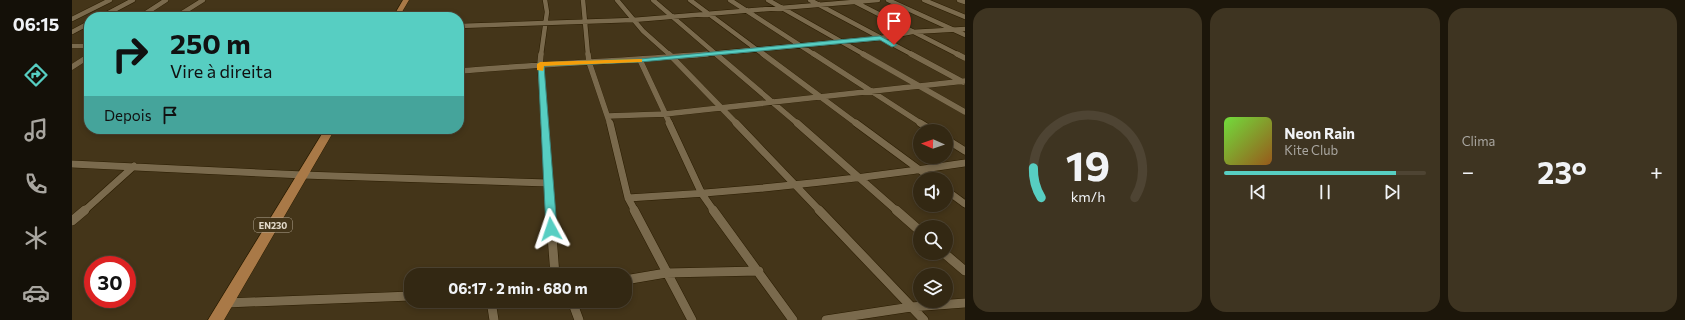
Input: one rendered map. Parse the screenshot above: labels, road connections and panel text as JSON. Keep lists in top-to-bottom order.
{
  "streets": {
    "main road": ["EN230"]
  },
  "north": "left",
  "page": {
    "tabs": "06:15",
    "tile": "Clima",
    "turn": ["250 m", "Vire à direita"],
    "then": "Depois",
    "song": ["Neon Rain", "Kite Club"],
    "heat": ["−", "23°", "+"],
    "limit": "30",
    "trip": "06:17 · 2 min · 680 m",
    "gauge": ["19", "km/h"]
  }
}
